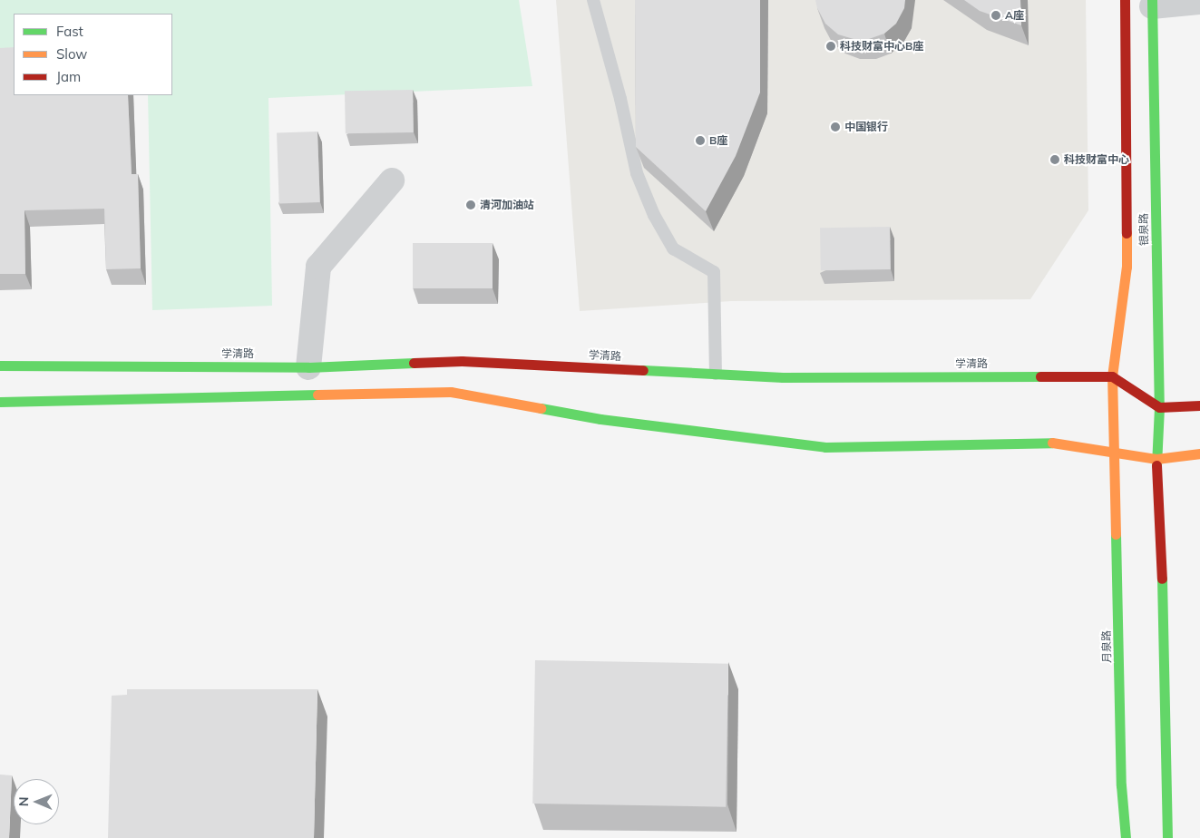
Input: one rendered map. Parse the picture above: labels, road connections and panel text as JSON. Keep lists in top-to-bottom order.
{
  "streets": {
    "main road": ["银泉路", "学清路", "月泉路"]
  },
  "crossings": [
    ["银泉路", "学清路"],
    ["银泉路", "月泉路"]
  ],
  "places": [
    "A座",
    "科技财富中心B座",
    "中国银行",
    "B座",
    "科技财富中心",
    "清河加油站"
  ],
  "legend": ["Fast", "Slow", "Jam"],
  "north": "left"
}
